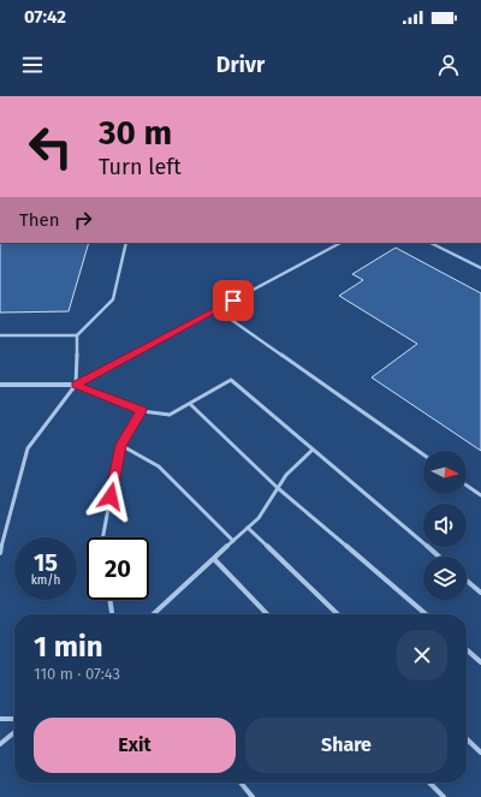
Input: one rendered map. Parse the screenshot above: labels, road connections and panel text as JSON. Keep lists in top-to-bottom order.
{
  "north": "right",
  "page": {
    "status": "07:42",
    "header": "Drivr",
    "turn": ["30 m", "Turn left"],
    "then": "Then",
    "speed": "15 km/h",
    "limit": "20",
    "heading": ["1 min", "110 m · 07:43"],
    "buttons": ["Exit", "Share"]
  }
}
